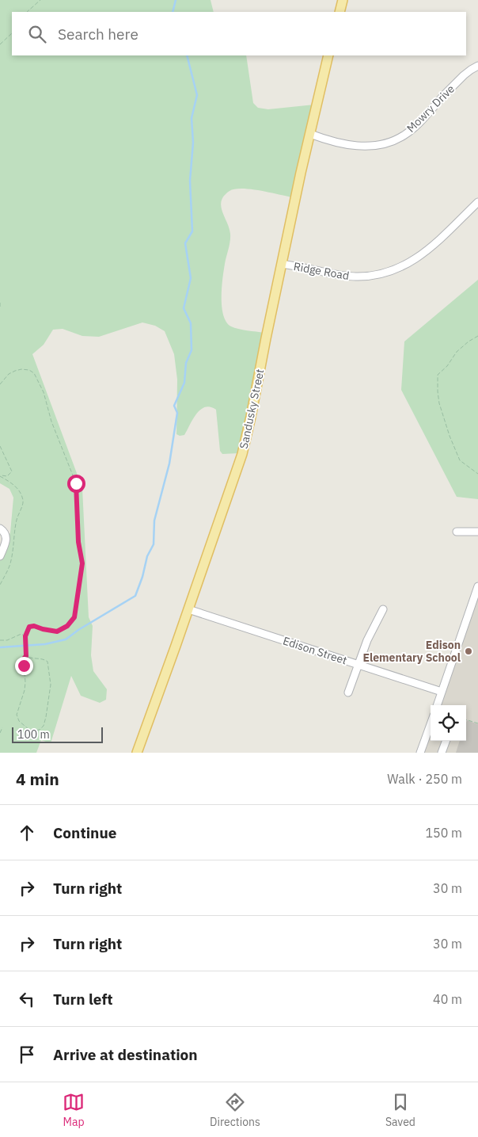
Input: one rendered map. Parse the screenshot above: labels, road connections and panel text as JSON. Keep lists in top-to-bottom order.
{
  "streets": {
    "main road": ["Sandusky Street"],
    "street": ["Mowry Drive", "Ridge Road", "Edison Street"]
  },
  "crossings": [
    ["Mowry Drive", "Sandusky Street"],
    ["Ridge Road", "Sandusky Street"],
    ["Sandusky Street", "Edison Street"]
  ],
  "places": ["Edison Elementary School"],
  "scale_bar": "100 m",
  "page": {
    "search": "Search here",
    "scale": "100 m",
    "heading": ["4 min", "Walk · 250 m"],
    "list": [
      ["Continue", "150 m"],
      ["Turn right", "30 m"],
      ["Turn right", "30 m"],
      ["Turn left", "40 m"],
      "Arrive at destination"
    ],
    "nav": ["Map", "Directions", "Saved"]
  }
}
